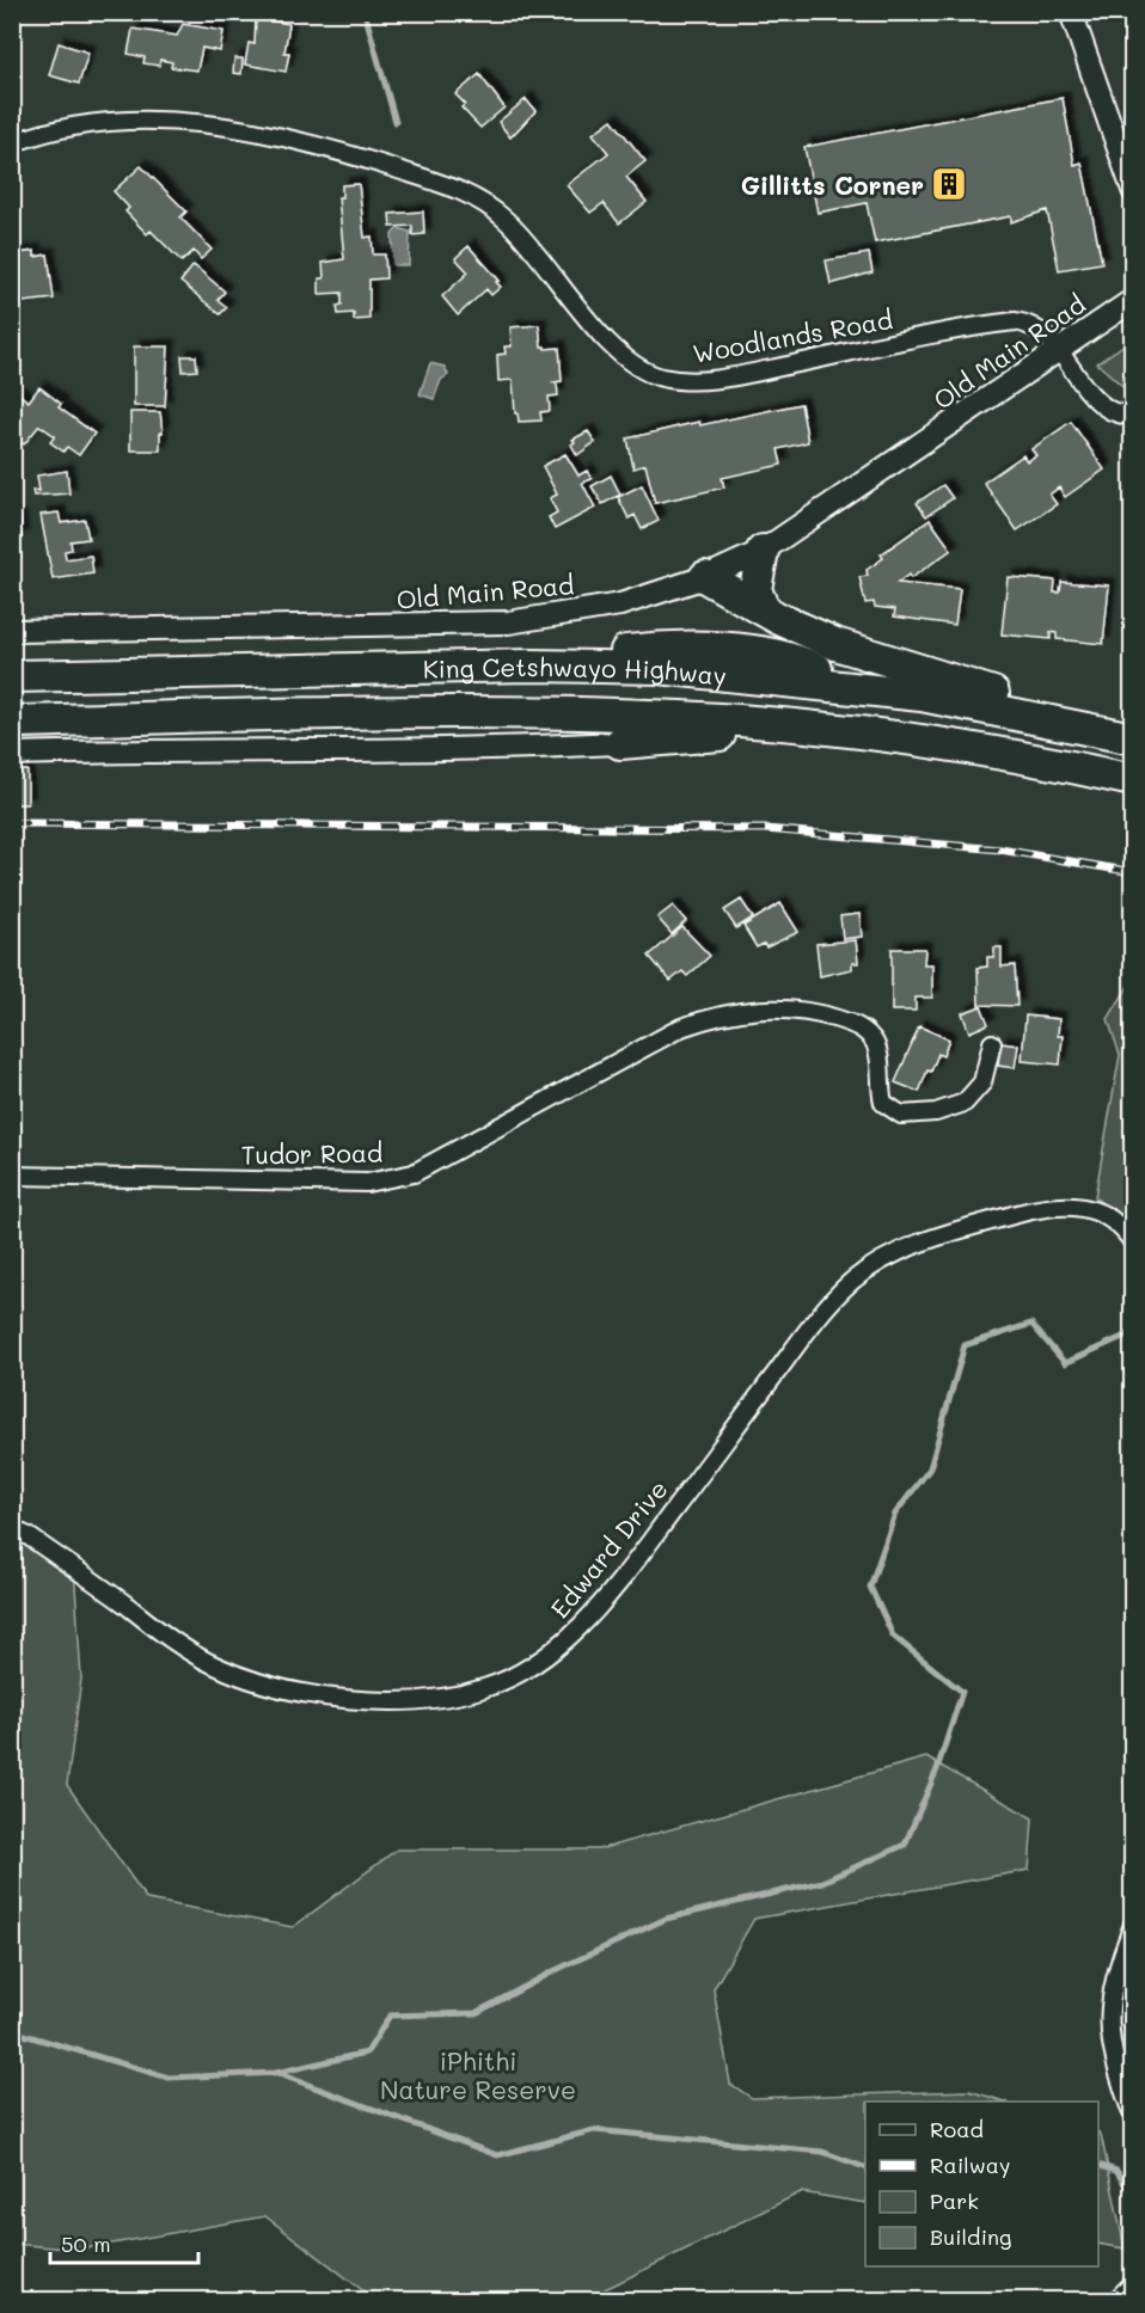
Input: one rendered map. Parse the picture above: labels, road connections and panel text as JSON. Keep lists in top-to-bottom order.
{
  "streets": {
    "highway": ["King Cetshwayo Highway"],
    "street": [
      "Woodlands Road",
      "Old Main Road",
      "Tudor Road",
      "Edward Drive"
    ]
  },
  "crossings": [
    ["Woodlands Road", "Old Main Road"]
  ],
  "parks": ["iPhithi Nature Reserve"],
  "places": {
    "building": ["Gillitts Corner"]
  },
  "legend": [
    "Road",
    "Railway",
    "Park",
    "Building"
  ],
  "scale_bar": "50 m"
}
